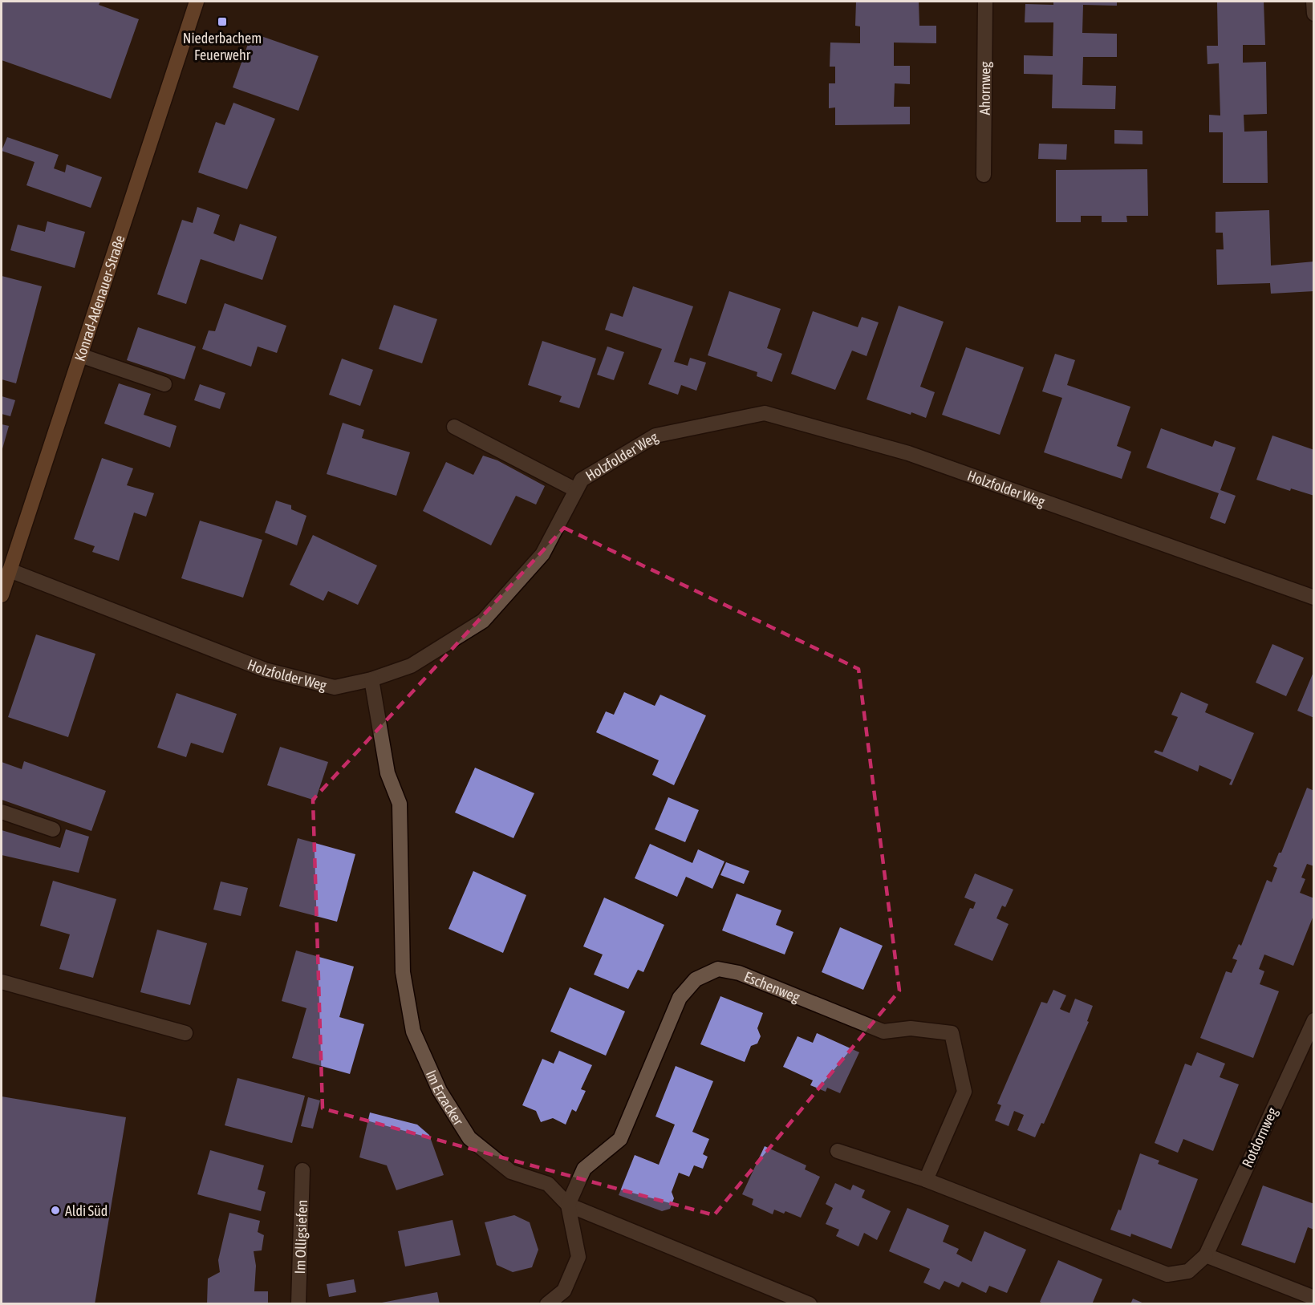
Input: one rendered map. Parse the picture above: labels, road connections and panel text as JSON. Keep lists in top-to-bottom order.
{
  "streets": {
    "main road": ["Konrad-Adenauer-Straße"],
    "street": [
      "Ahornweg",
      "Holzfolder Weg",
      "Eschenweg",
      "Im Erzacker",
      "Rotdornweg",
      "Im Olligsiefen"
    ]
  },
  "crossings": [
    ["Konrad-Adenauer-Straße", "Holzfolder Weg"],
    ["Holzfolder Weg", "Im Erzacker"],
    ["Eschenweg", "Im Erzacker"],
    ["Eschenweg", "Rotdornweg"]
  ],
  "places": {
    "transit": ["Niederbachem Feuerwehr"],
    "other": ["Aldi Süd"]
  }
}
